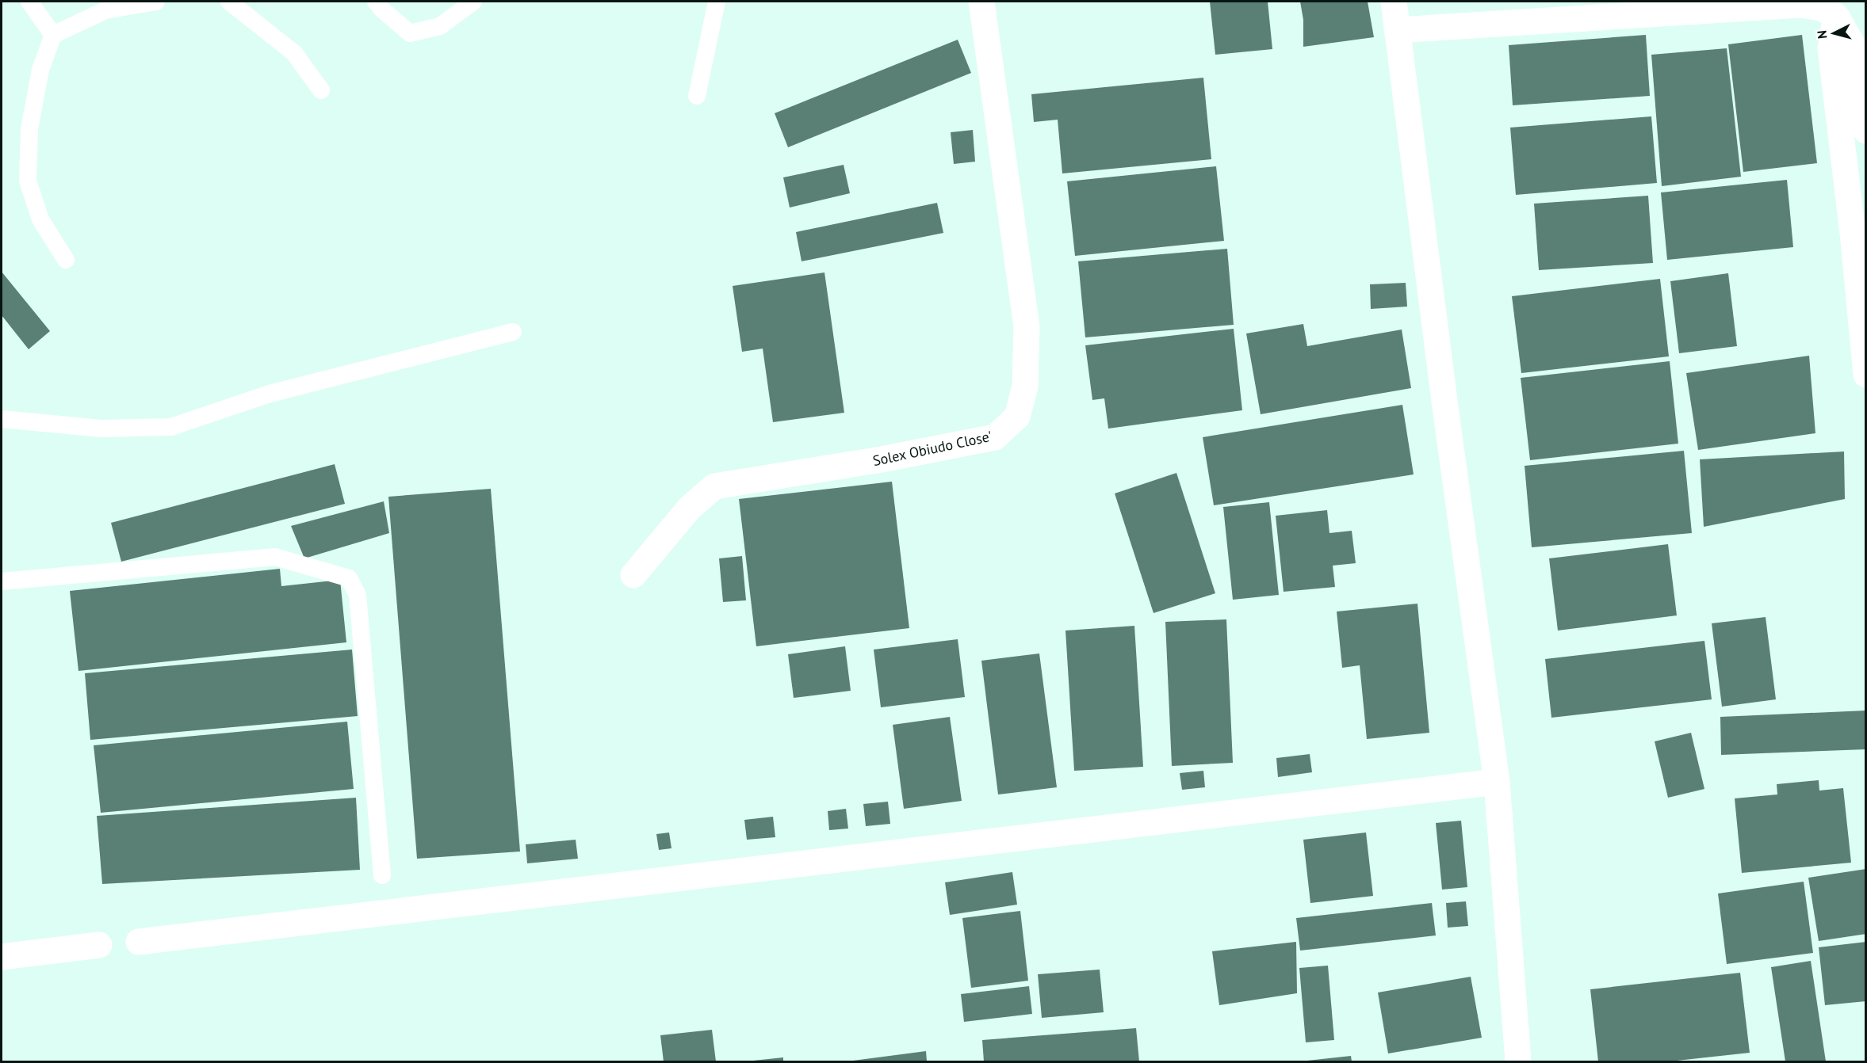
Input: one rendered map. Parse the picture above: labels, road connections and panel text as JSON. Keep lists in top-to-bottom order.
{
  "streets": {
    "street": ["Solex Obiudo Close'"]
  },
  "north": "left"
}
